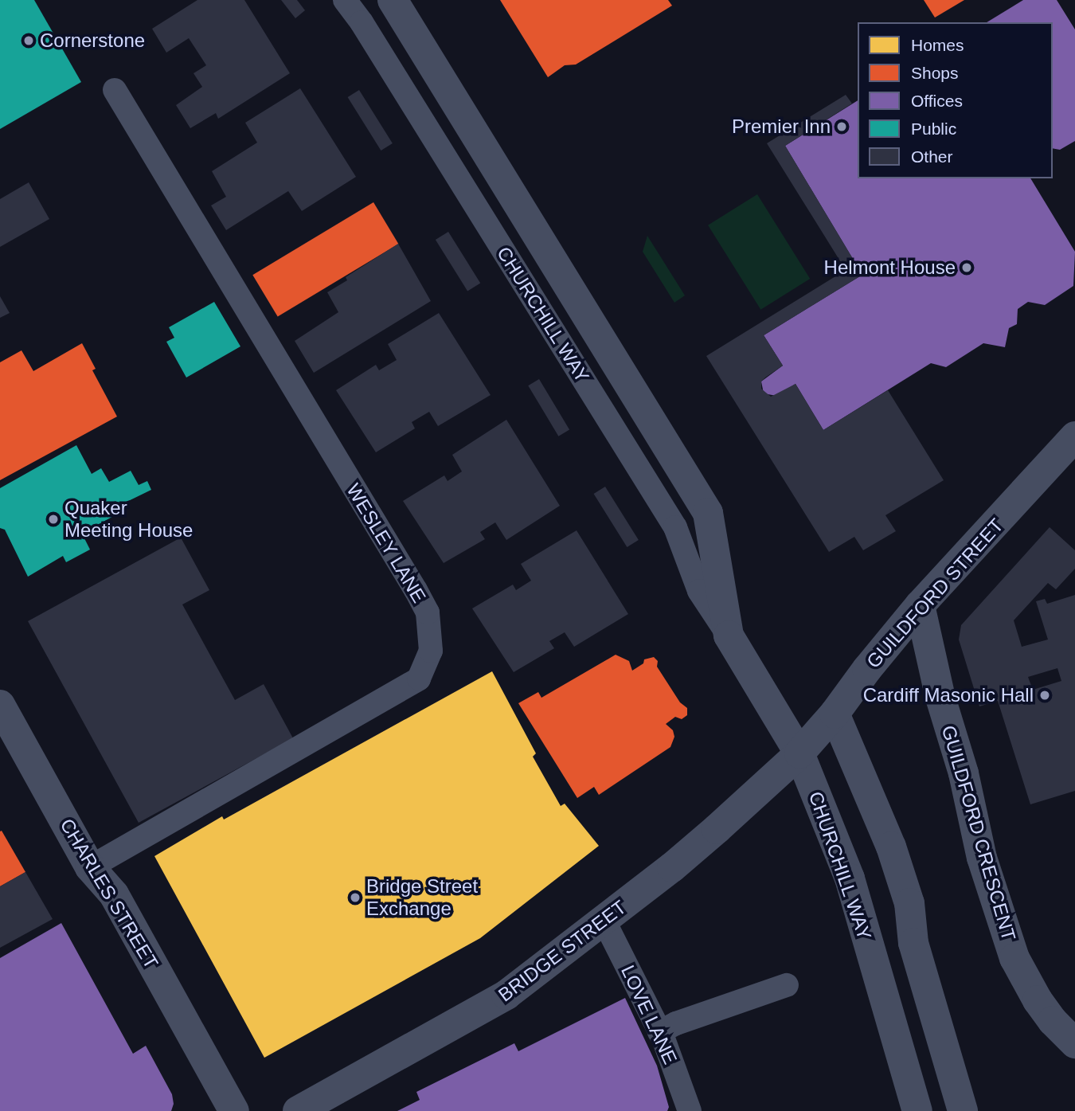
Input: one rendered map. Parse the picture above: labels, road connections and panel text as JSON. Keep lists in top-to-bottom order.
{
  "streets": {
    "street": [
      "CHURCHILL WAY",
      "GUILDFORD STREET",
      "GUILDFORD CRESCENT",
      "CHARLES STREET",
      "BRIDGE STREET"
    ],
    "lane": ["WESLEY LANE", "LOVE LANE"]
  },
  "crossings": [
    ["CHURCHILL WAY", "GUILDFORD STREET"],
    ["CHURCHILL WAY", "BRIDGE STREET"],
    ["WESLEY LANE", "CHARLES STREET"],
    ["GUILDFORD STREET", "GUILDFORD CRESCENT"],
    ["GUILDFORD STREET", "BRIDGE STREET"],
    ["BRIDGE STREET", "LOVE LANE"]
  ],
  "places": [
    "Cornerstone",
    "Premier Inn",
    "Helmont House",
    "Quaker Meeting House",
    "Cardiff Masonic Hall",
    "Bridge Street Exchange"
  ],
  "legend": [
    "Homes",
    "Shops",
    "Offices",
    "Public",
    "Other"
  ]
}
